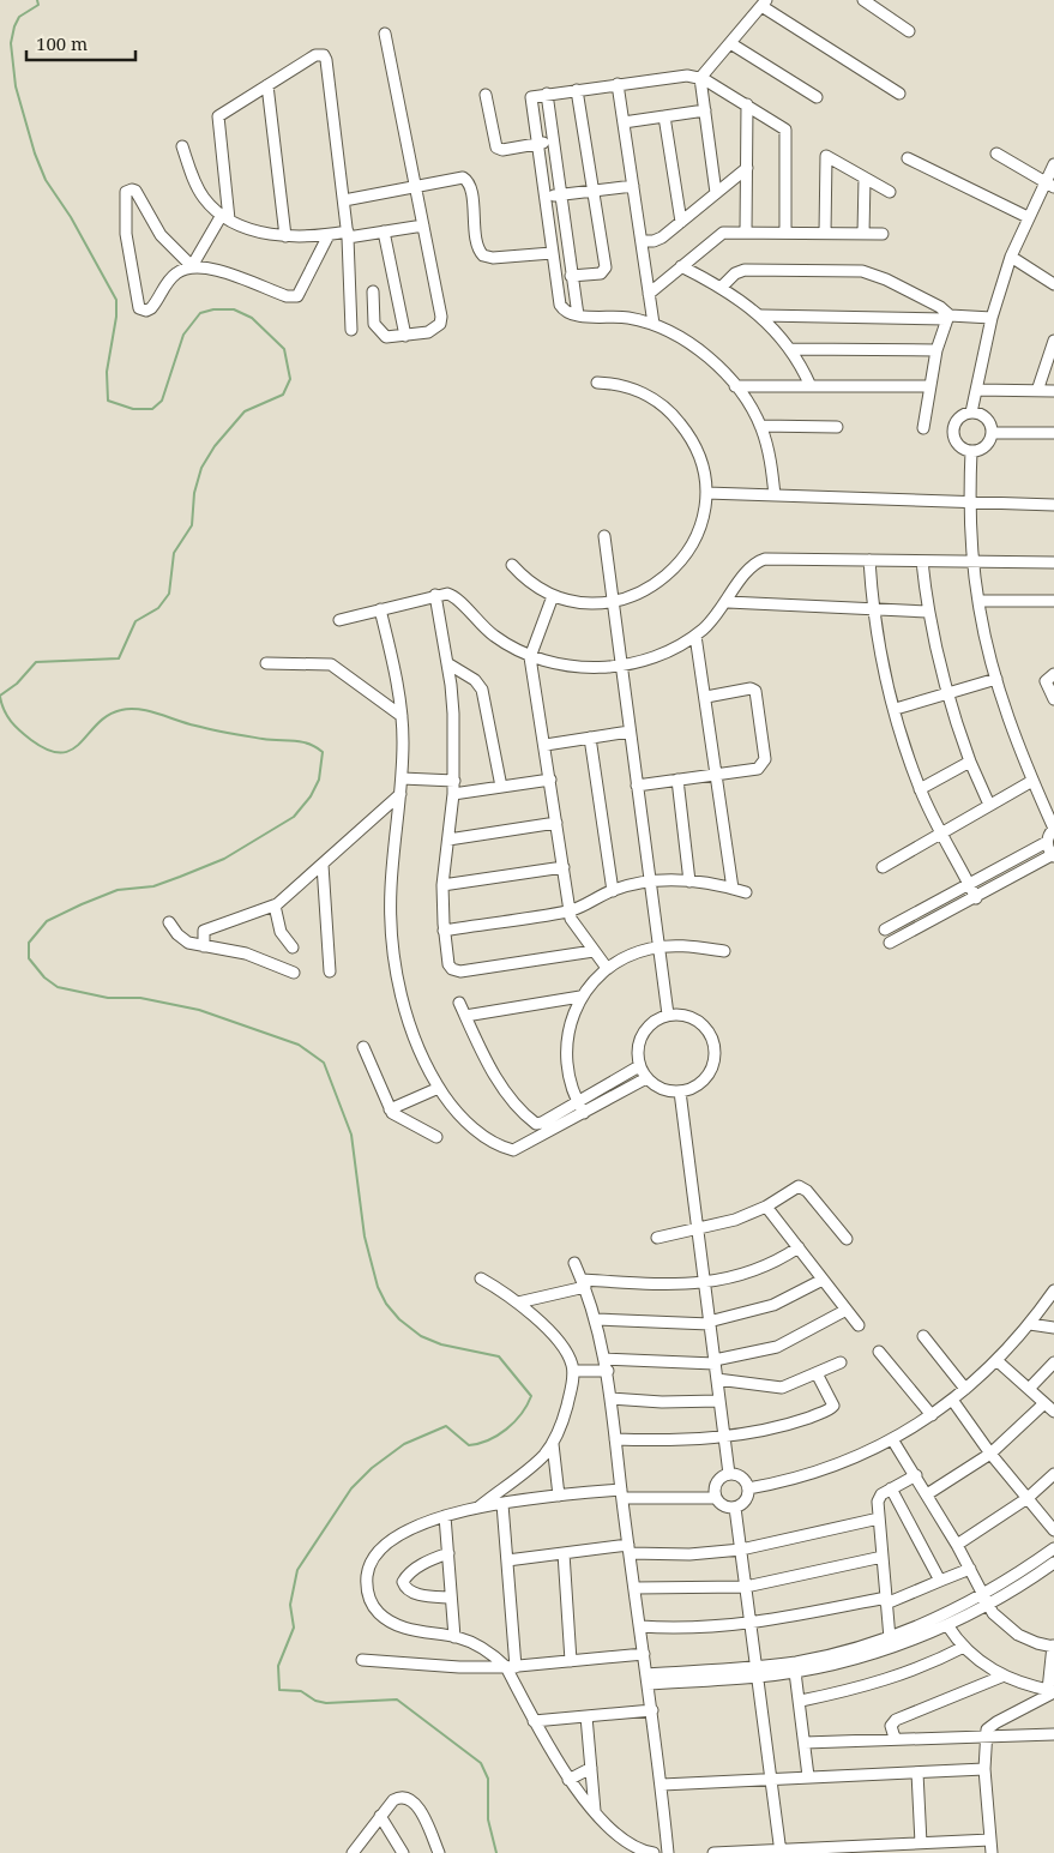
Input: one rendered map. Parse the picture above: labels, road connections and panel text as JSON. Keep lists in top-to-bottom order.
{
  "scale_bar": "100 m"
}
